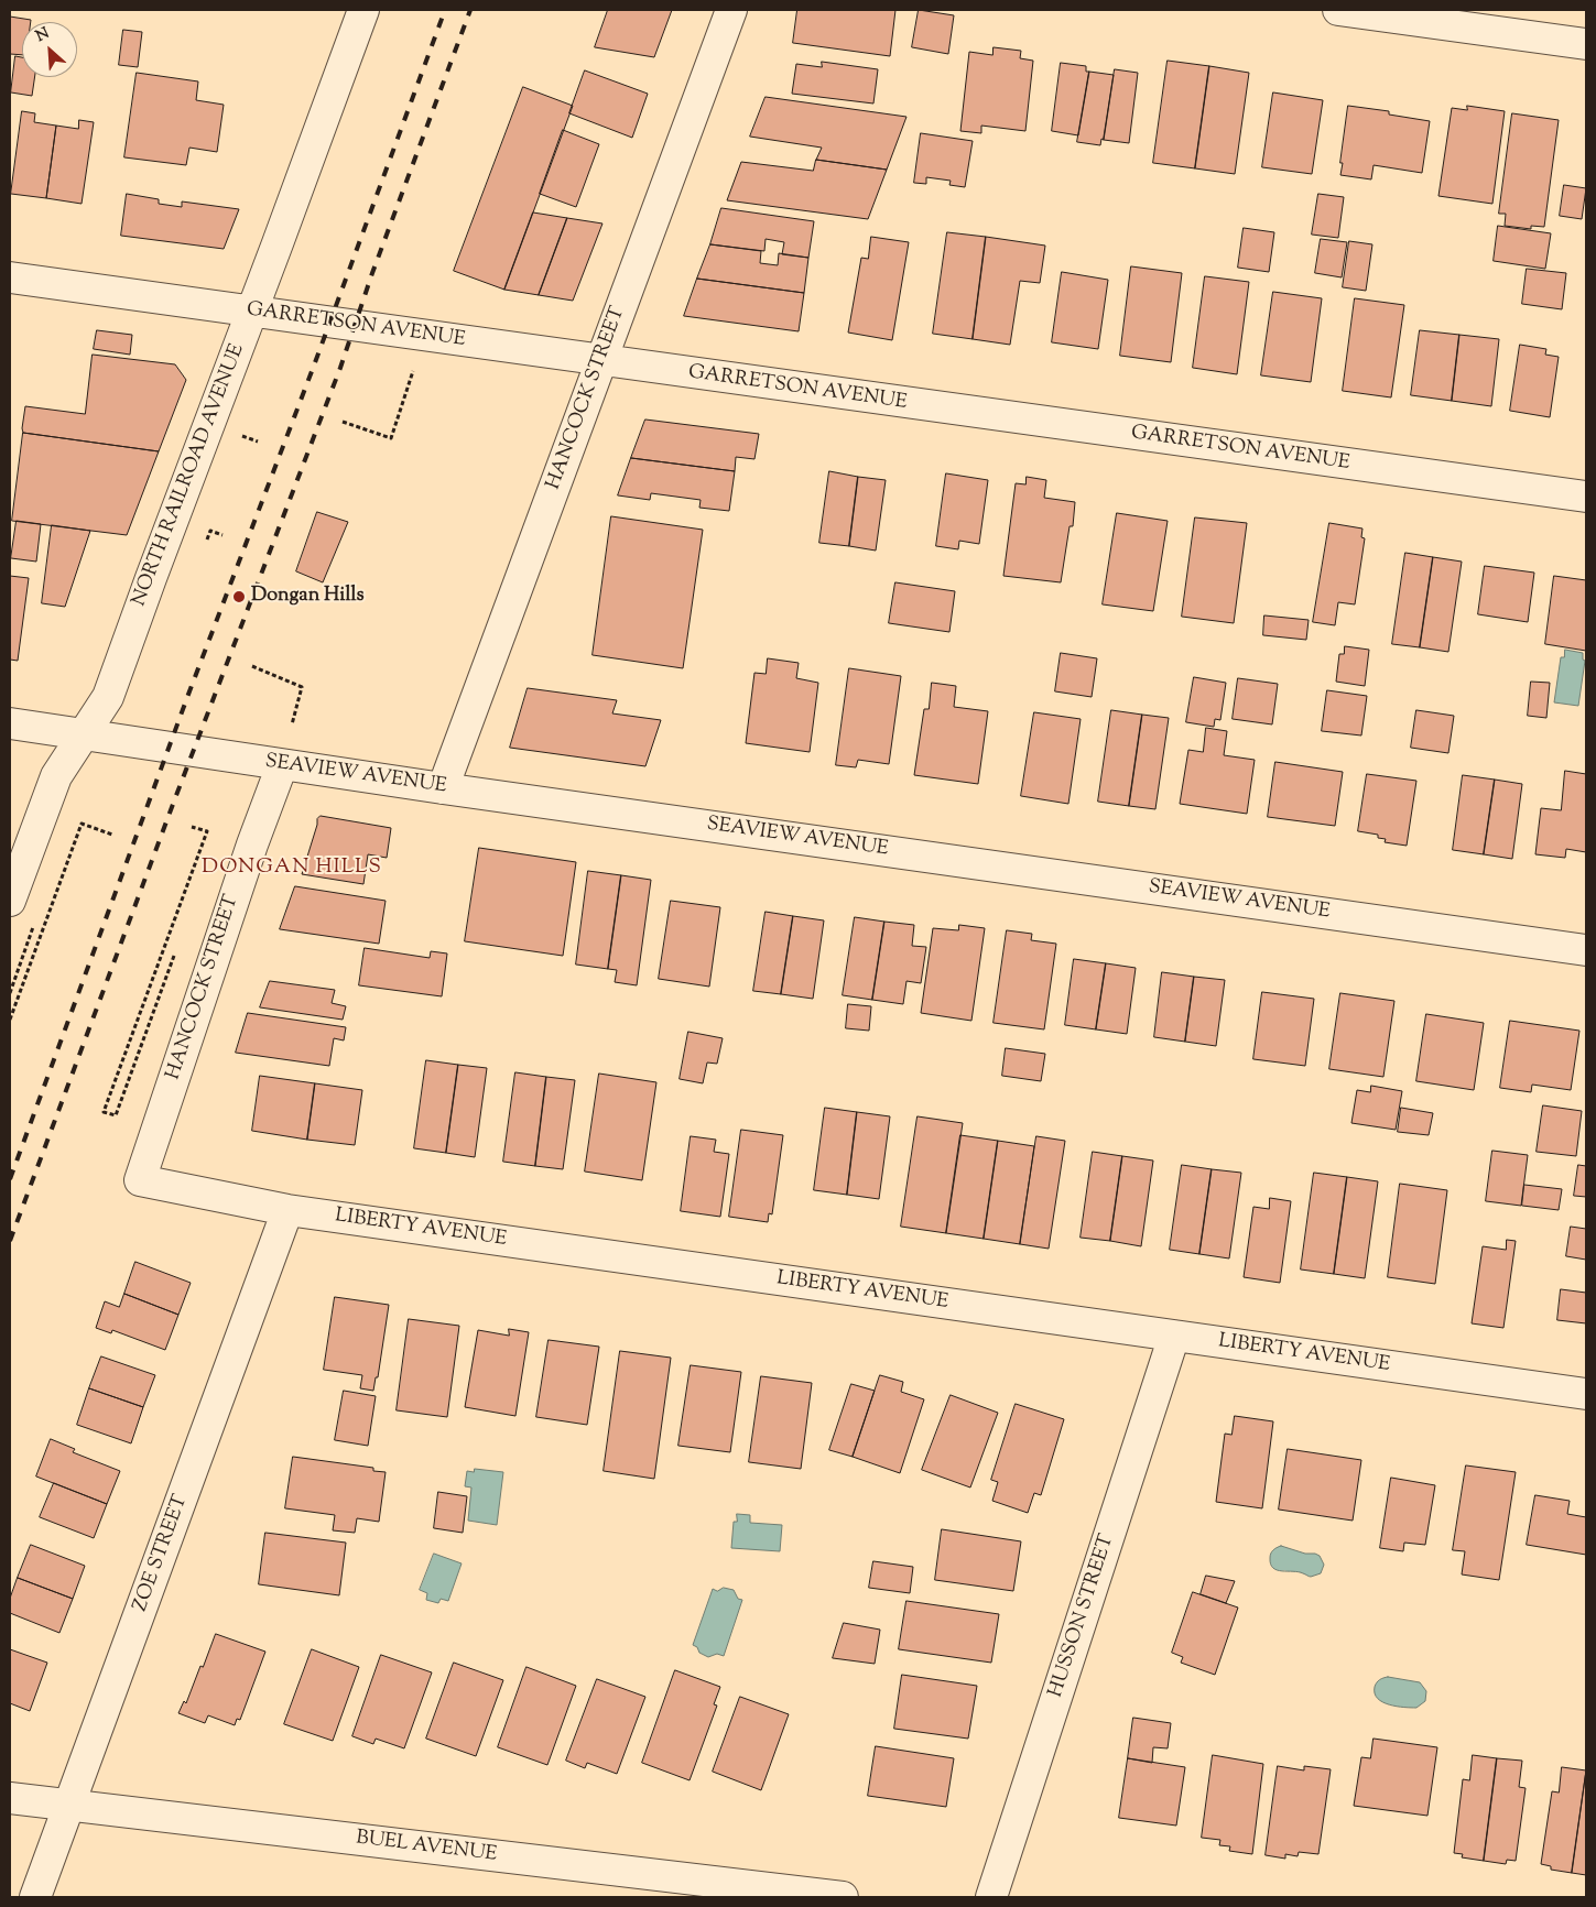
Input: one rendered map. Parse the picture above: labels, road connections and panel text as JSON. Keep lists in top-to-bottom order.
{
  "streets": {
    "street": [
      "GARRETSON AVENUE",
      "HANCOCK STREET",
      "NORTH RAILROAD AVENUE",
      "SEAVIEW AVENUE",
      "LIBERTY AVENUE",
      "ZOE STREET",
      "HUSSON STREET",
      "BUEL AVENUE"
    ]
  },
  "crossings": [
    ["GARRETSON AVENUE", "HANCOCK STREET"],
    ["GARRETSON AVENUE", "NORTH RAILROAD AVENUE"],
    ["HANCOCK STREET", "SEAVIEW AVENUE"],
    ["HANCOCK STREET", "LIBERTY AVENUE"],
    ["NORTH RAILROAD AVENUE", "SEAVIEW AVENUE"],
    ["LIBERTY AVENUE", "ZOE STREET"],
    ["LIBERTY AVENUE", "HUSSON STREET"],
    ["ZOE STREET", "BUEL AVENUE"]
  ],
  "districts": ["DONGAN HILLS"],
  "places": ["Dongan Hills"],
  "north": "top left"
}
